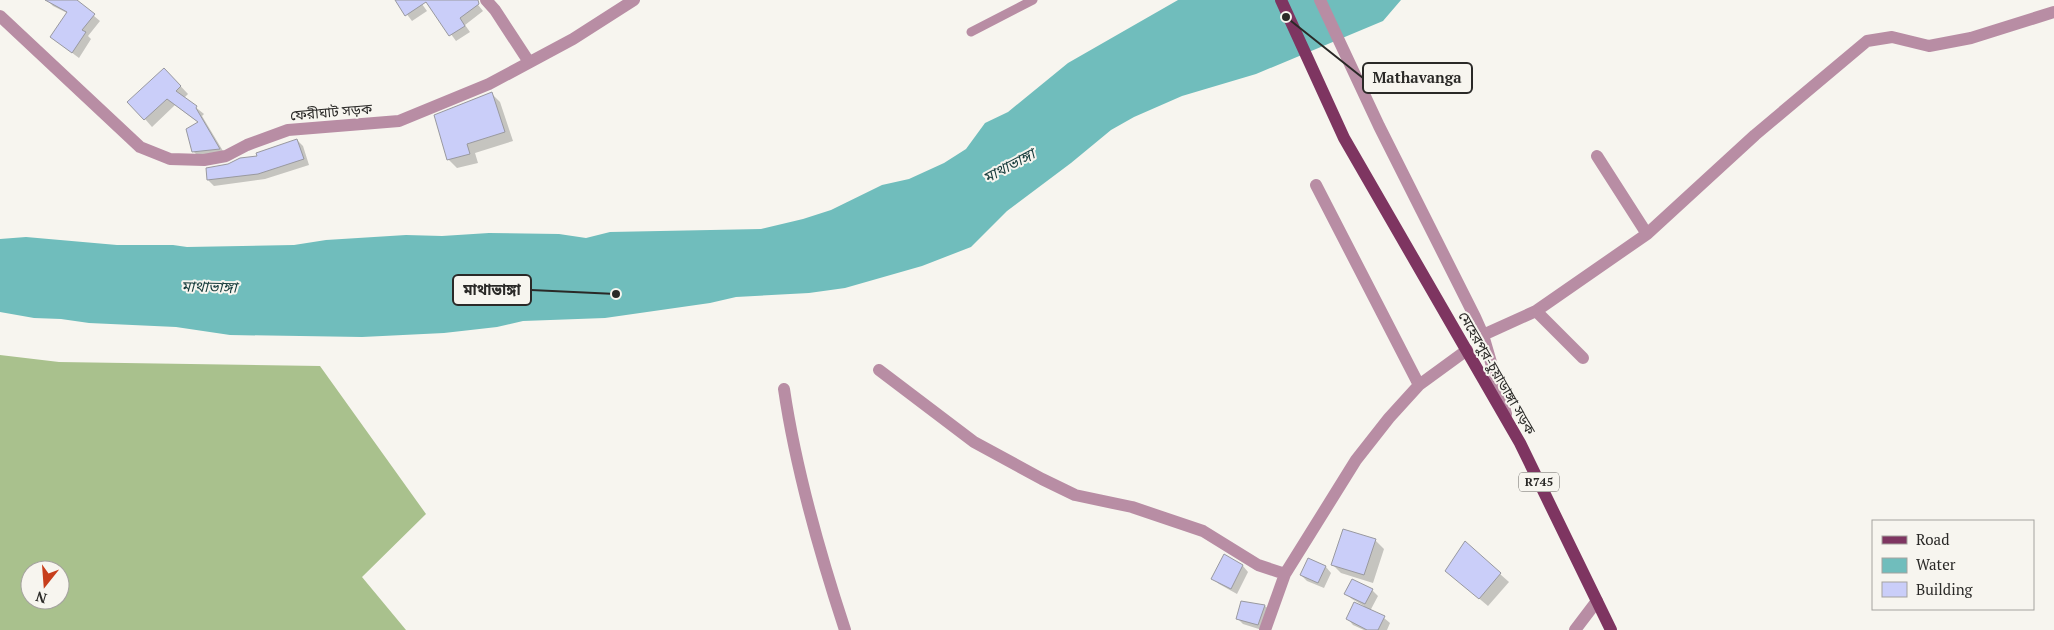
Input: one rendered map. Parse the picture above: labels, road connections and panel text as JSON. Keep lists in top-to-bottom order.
{
  "streets": {
    "main road": ["মেহেরপুর-চুয়াডাঙ্গা সড়ক", "R745"],
    "street": ["ফেরীঘাট সড়ক"]
  },
  "water": ["মাথাভাঙ্গা"],
  "places": ["Mathavanga", "মাথাভাঙ্গা"],
  "legend": ["Road", "Water", "Building"],
  "north": "bottom"
}
